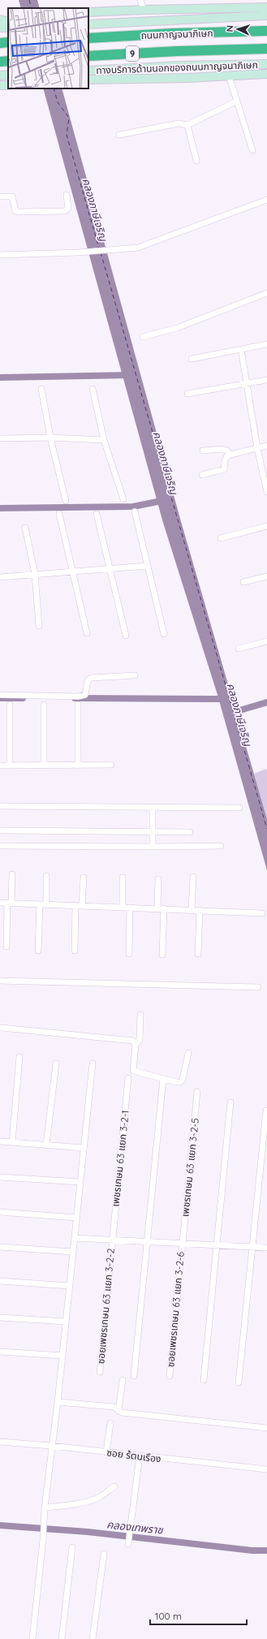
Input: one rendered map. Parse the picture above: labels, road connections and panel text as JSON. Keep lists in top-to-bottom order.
{
  "streets": {
    "highway": ["ถนนกาญจนาภิเษก", "9"],
    "main road": ["ทางบริการด้านนอกของถนนกาญจนาภิเษก"],
    "street": [
      "เพชรเกษม 63 แยก 3-2-1",
      "เพชรเกษม 63 แยก 3-2-5",
      "ซอยเพชรเกษม 63 แยก 3-2-2",
      "ซอยเพชรเกษม 63 แยก 3-2-6",
      "ซอย ร้ตนเรึอง"
    ]
  },
  "crossings": [
    ["เพชรเกษม 63 แยก 3-2-1", "ซอยเพชรเกษม 63 แยก 3-2-2"],
    ["เพชรเกษม 63 แยก 3-2-5", "ซอยเพชรเกษม 63 แยก 3-2-6"]
  ],
  "water": ["คลองภาษีเจริญ", "คลองเทพราช"],
  "scale_bar": "100 m",
  "north": "left"
}
